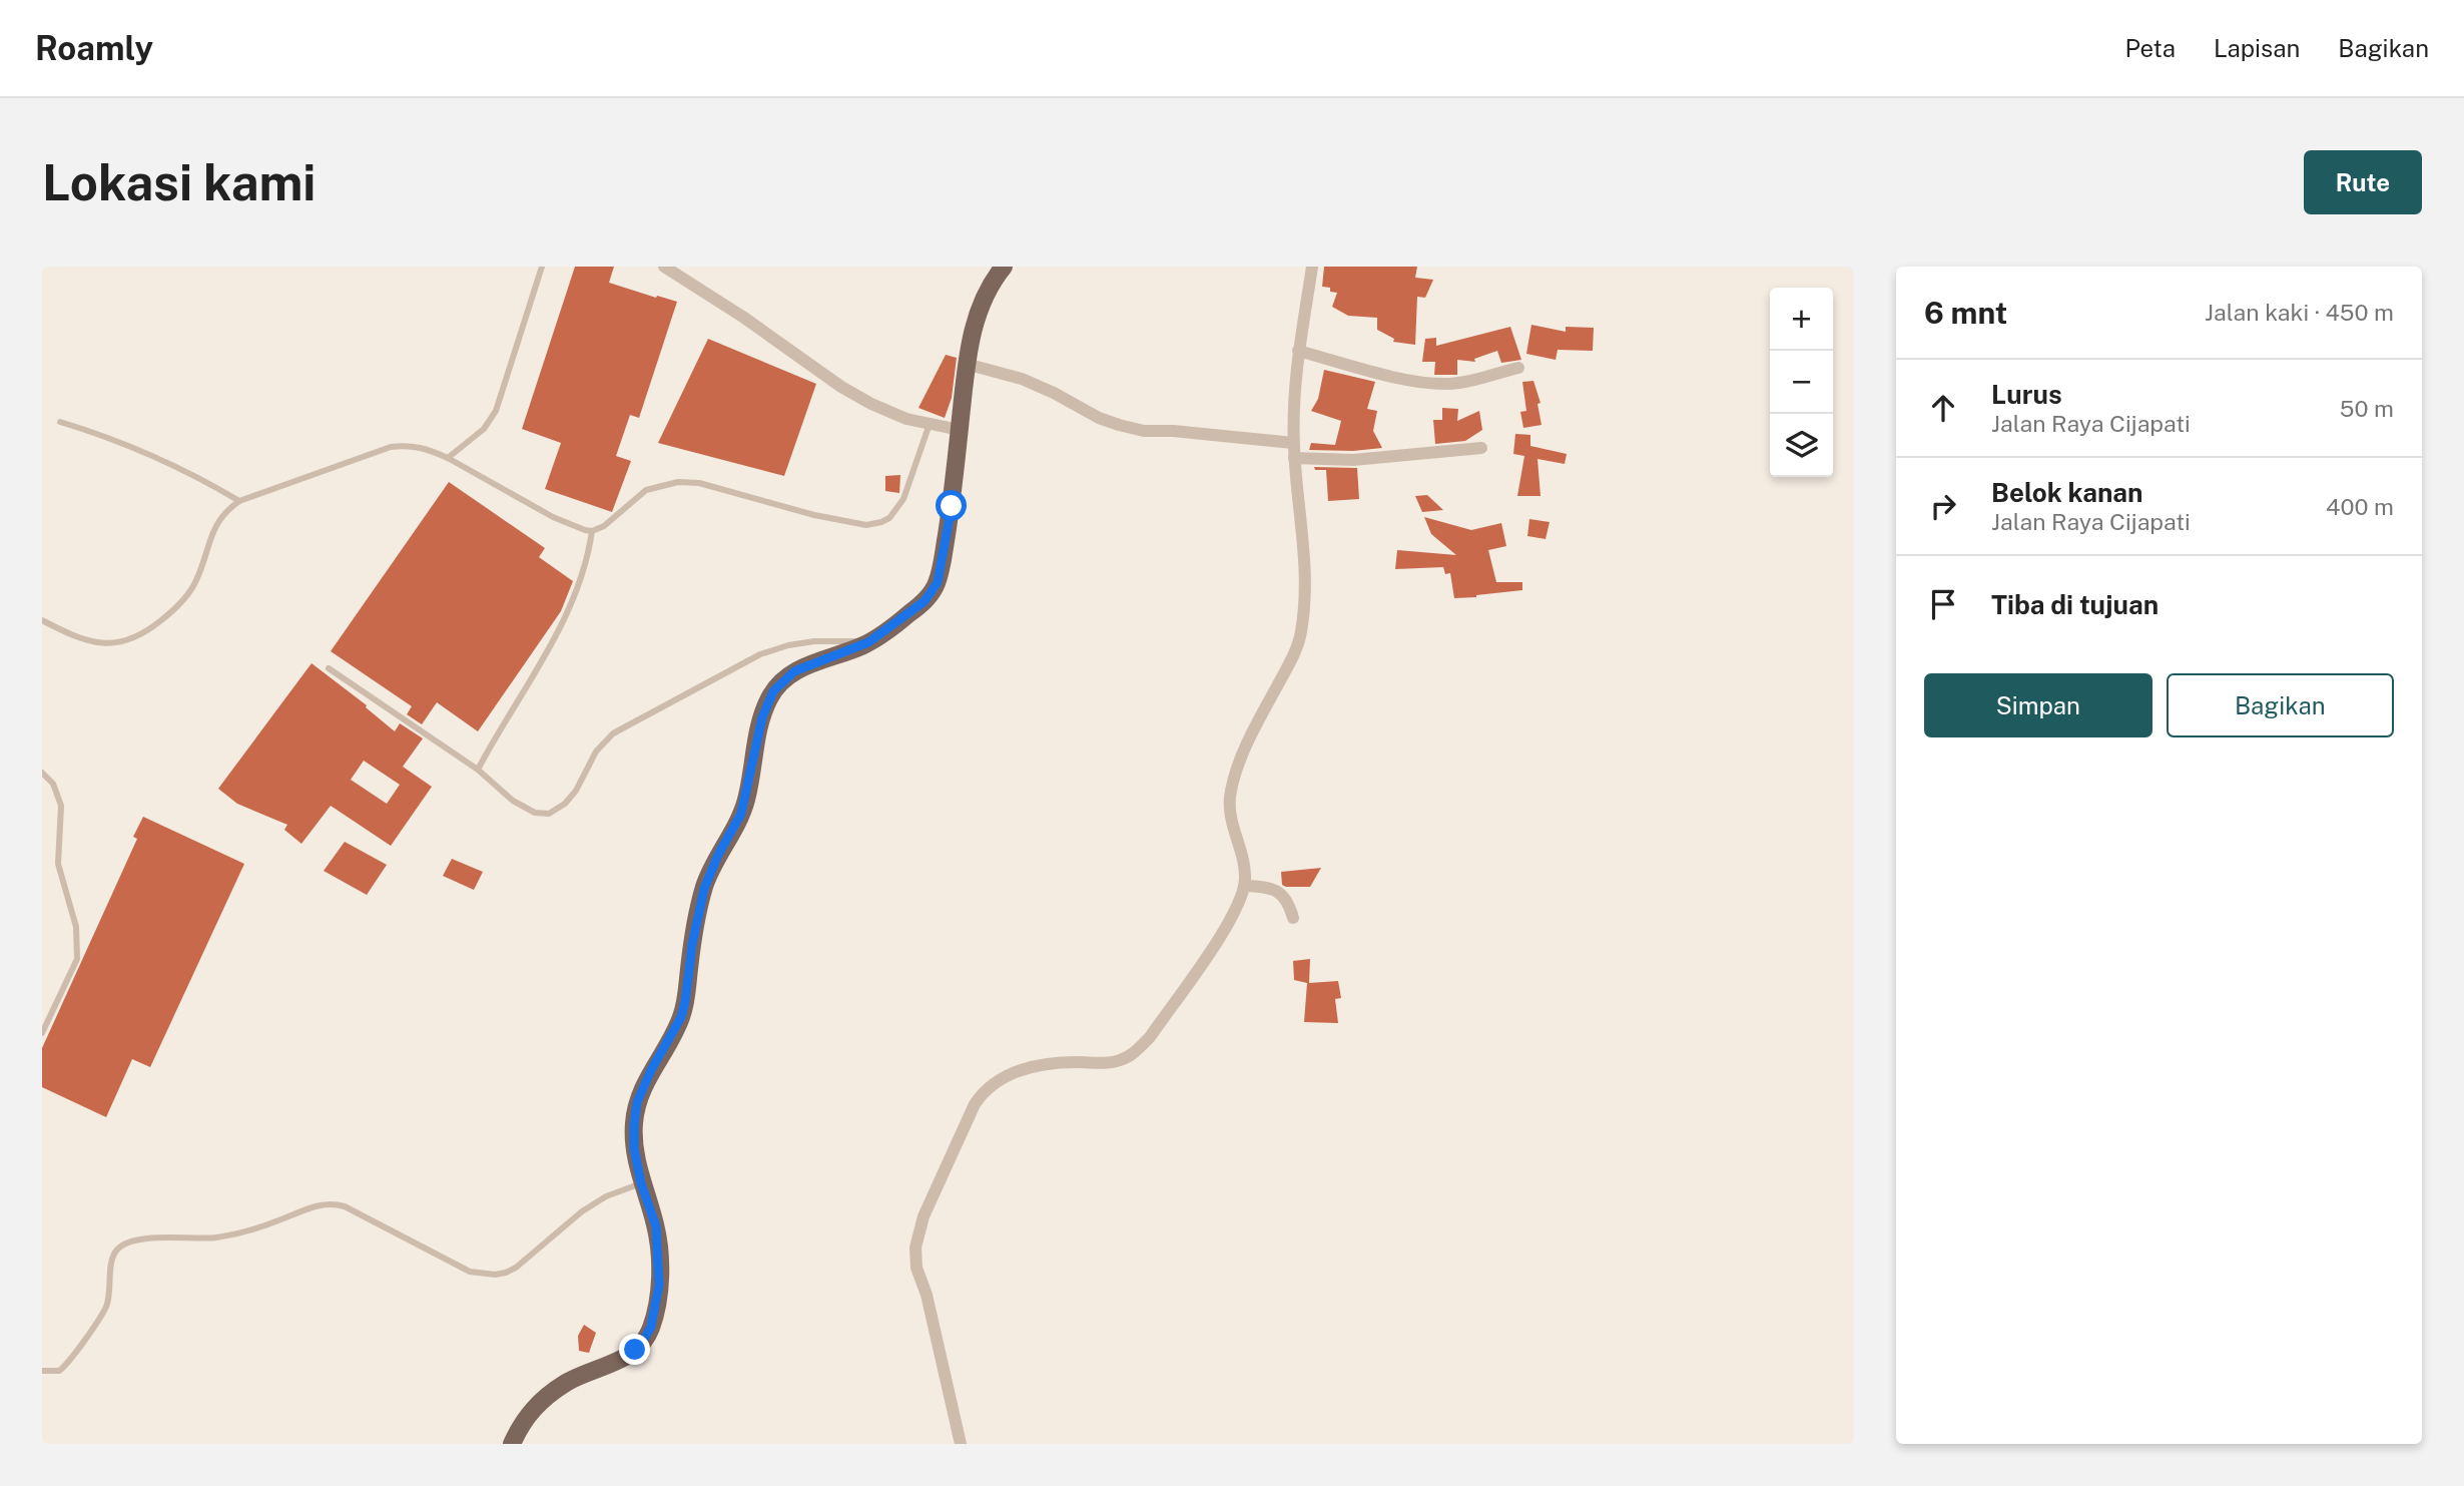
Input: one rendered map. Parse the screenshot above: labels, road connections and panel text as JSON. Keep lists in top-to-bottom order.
{
  "page": {
    "header": "Roamly",
    "nav": ["Peta", "Lapisan", "Bagikan"],
    "buttons": [
      "Rute",
      ["Simpan", "Bagikan"]
    ],
    "title": "Lokasi kami",
    "heading": ["6 mnt", "Jalan kaki · 450 m"],
    "map_buttons": ["+", "−"],
    "list": [
      ["Lurus", "Jalan Raya Cijapati", "50 m"],
      ["Belok kanan", "Jalan Raya Cijapati", "400 m"],
      "Tiba di tujuan"
    ]
  }
}
